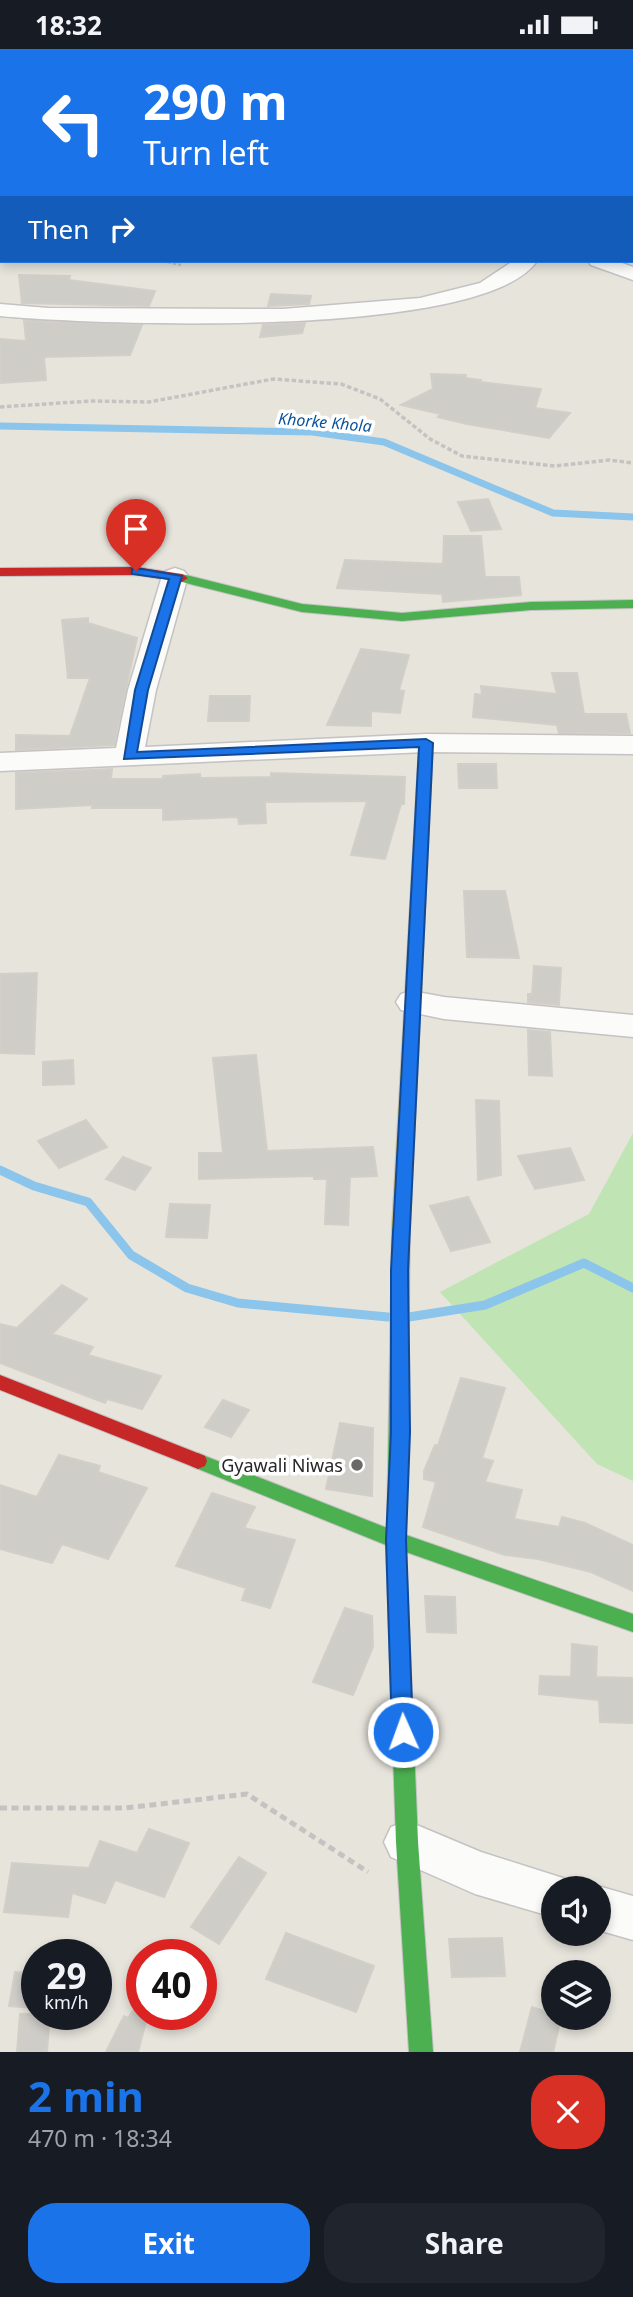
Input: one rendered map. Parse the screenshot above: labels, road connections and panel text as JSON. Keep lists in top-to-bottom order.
{
  "water": ["Khorke Khola"],
  "places": ["Gyawali Niwas"],
  "page": {
    "status": "18:32",
    "turn": ["290 m", "Turn left"],
    "then": "Then",
    "speed": "29 km/h",
    "limit": "40",
    "heading": ["2 min", "470 m · 18:34"],
    "buttons": ["Exit", "Share"]
  }
}
